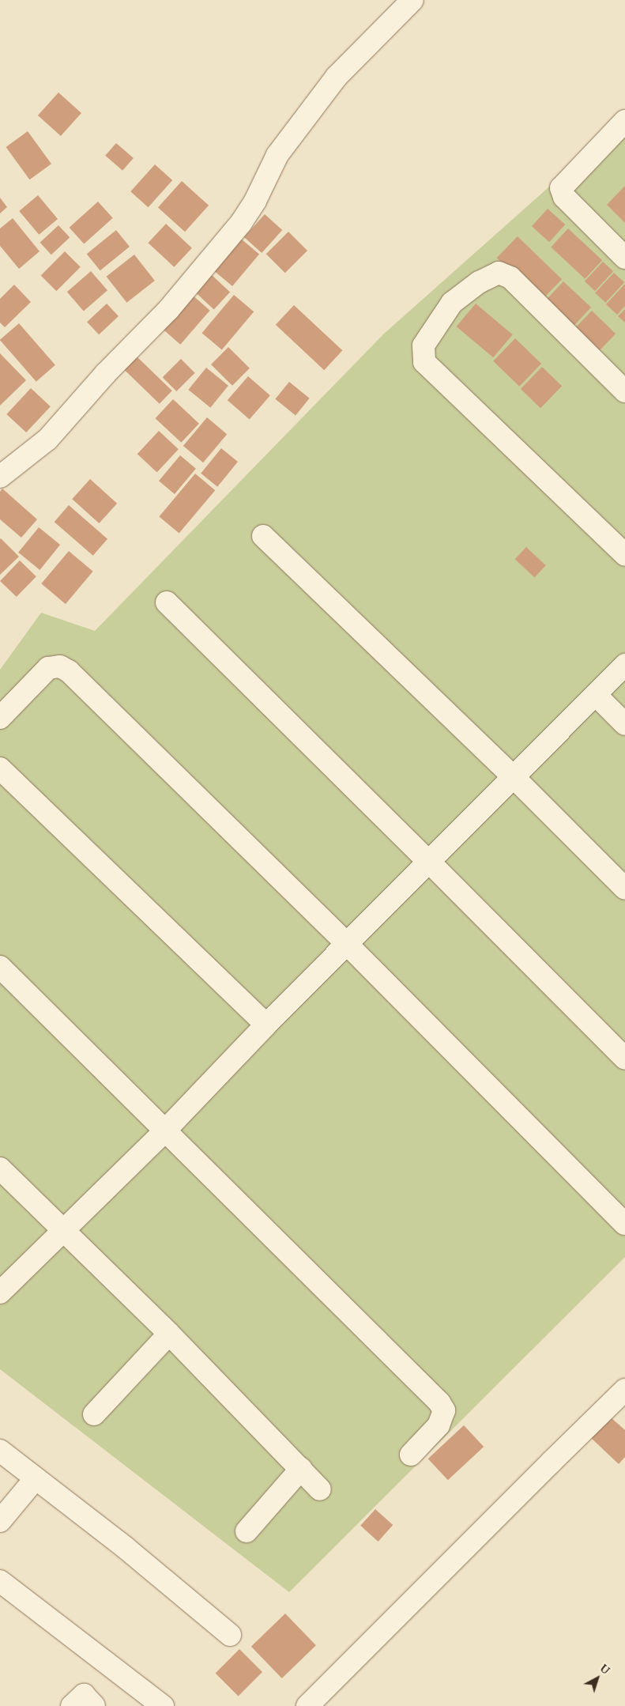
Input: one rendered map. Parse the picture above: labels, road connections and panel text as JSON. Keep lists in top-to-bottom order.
{
  "north": "top right"
}
